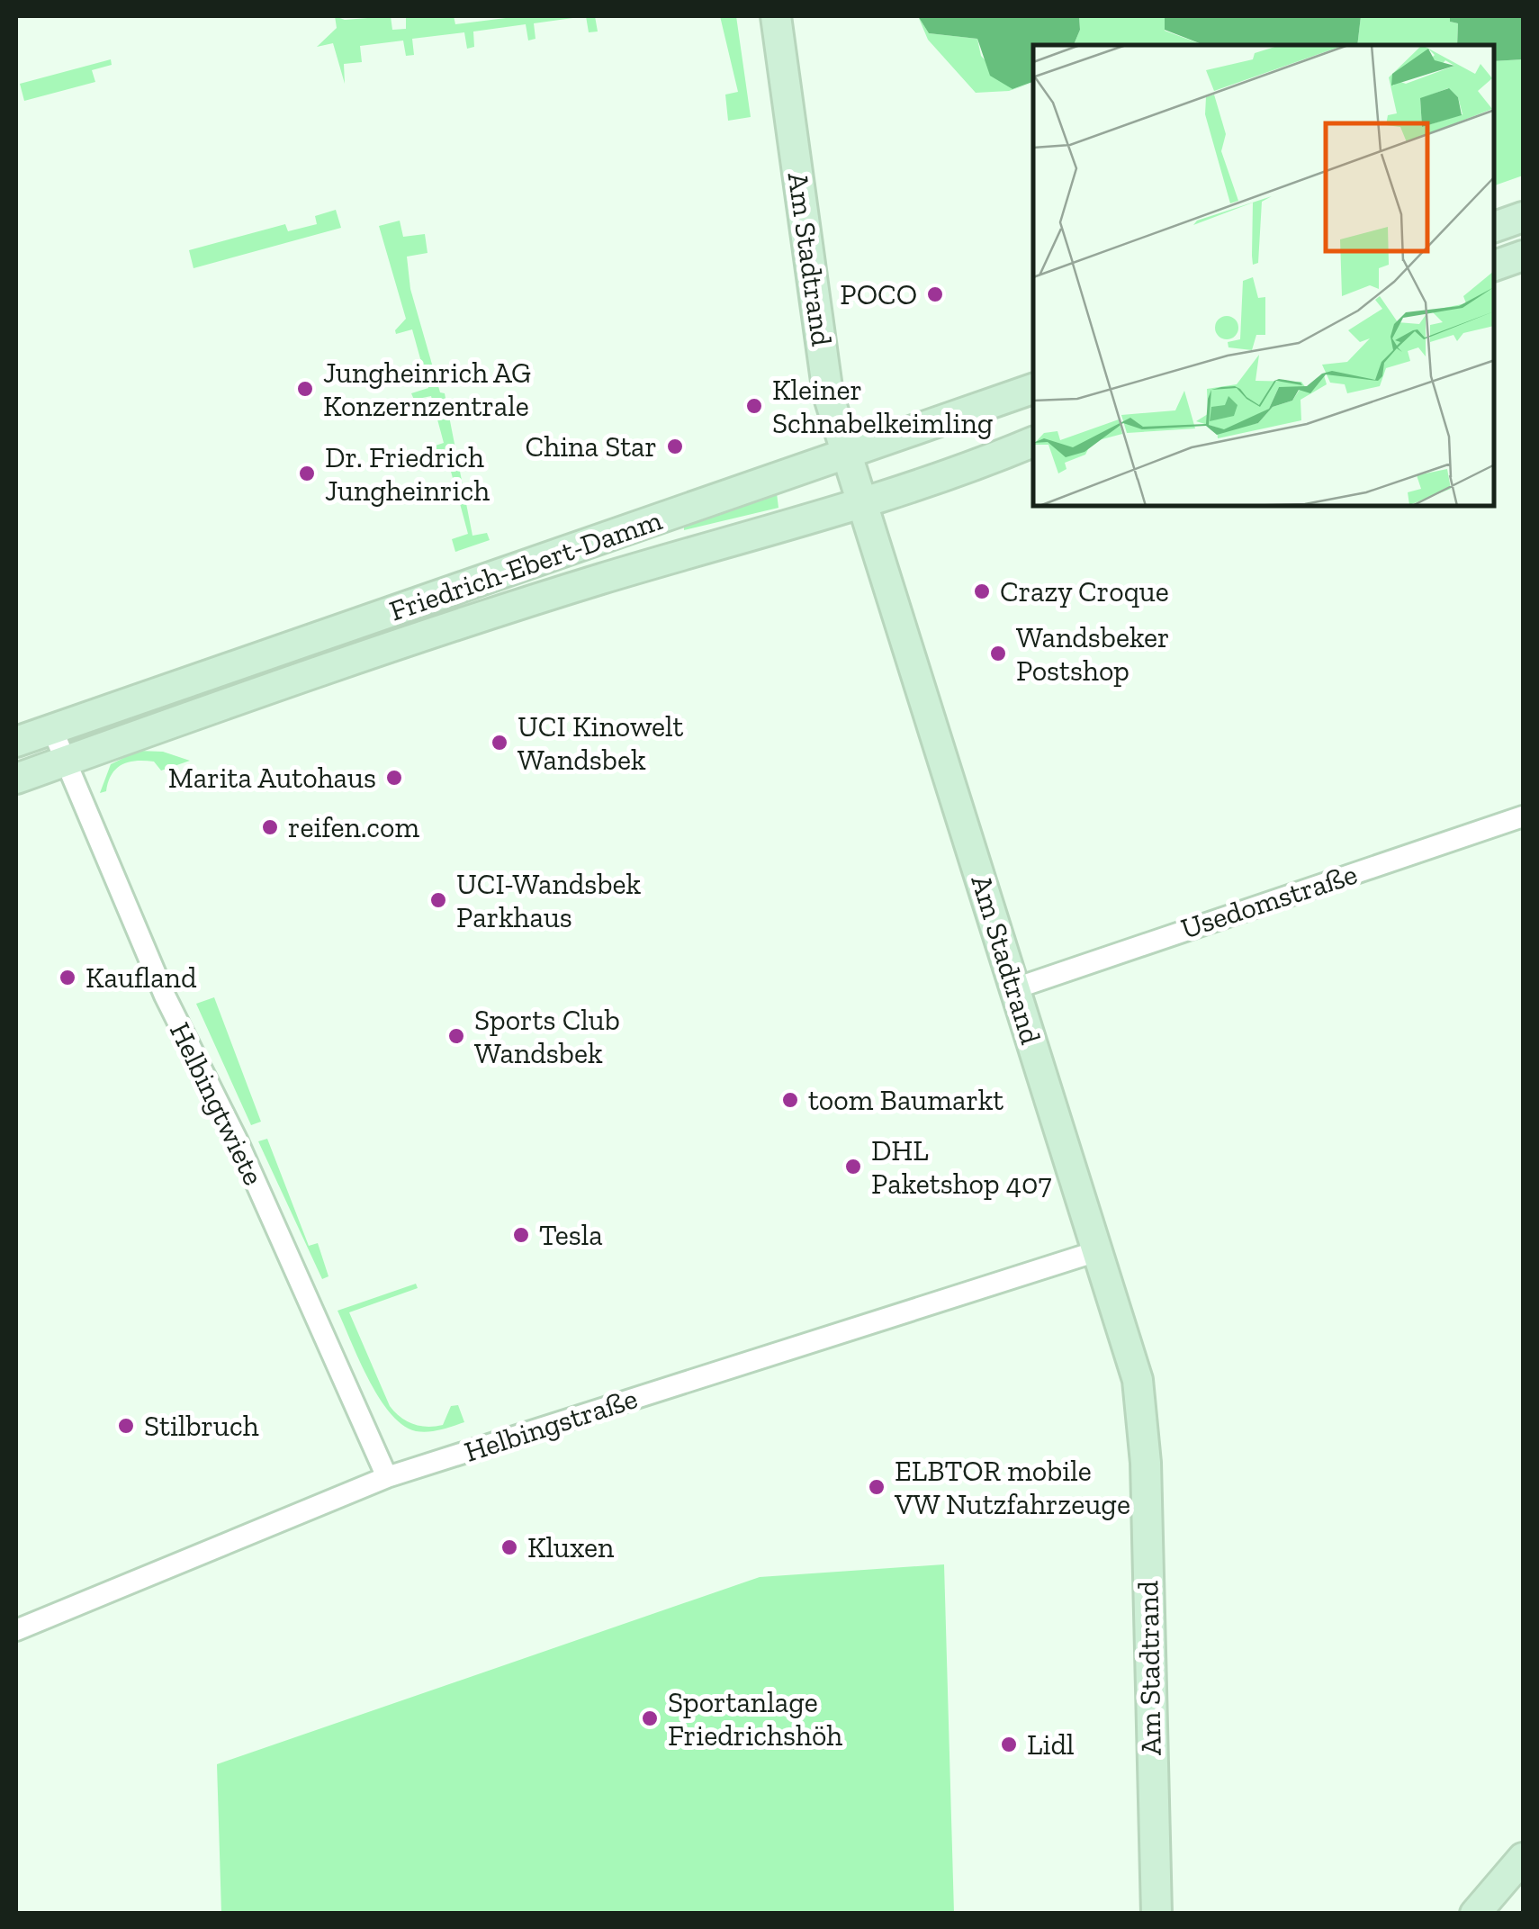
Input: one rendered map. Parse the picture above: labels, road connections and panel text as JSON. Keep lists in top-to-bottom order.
{
  "streets": {
    "main road": ["Am Stadtrand", "Friedrich-Ebert-Damm"],
    "street": ["Usedomstraße", "Helbingtwiete", "Helbingstraße"]
  },
  "crossings": [
    ["Am Stadtrand", "Friedrich-Ebert-Damm"],
    ["Am Stadtrand", "Usedomstraße"],
    ["Am Stadtrand", "Helbingstraße"],
    ["Friedrich-Ebert-Damm", "Helbingtwiete"],
    ["Helbingtwiete", "Helbingstraße"]
  ],
  "places": [
    "POCO",
    "Jungheinrich AG Konzernzentrale",
    "Kleiner Schnabelkeimling",
    "China Star",
    "Dr. Friedrich Jungheinrich",
    "Crazy Croque",
    "Wandsbeker Postshop",
    "UCI Kinowelt Wandsbek",
    "Marita Autohaus",
    "reifen.com",
    "UCI-Wandsbek Parkhaus",
    "Kaufland",
    "Sports Club Wandsbek",
    "toom Baumarkt",
    "DHL Paketshop 407",
    "Tesla",
    "Stilbruch",
    "ELBTOR mobile VW Nutzfahrzeuge",
    "Kluxen",
    "Sportanlage Friedrichshöh",
    "Lidl"
  ]
}
